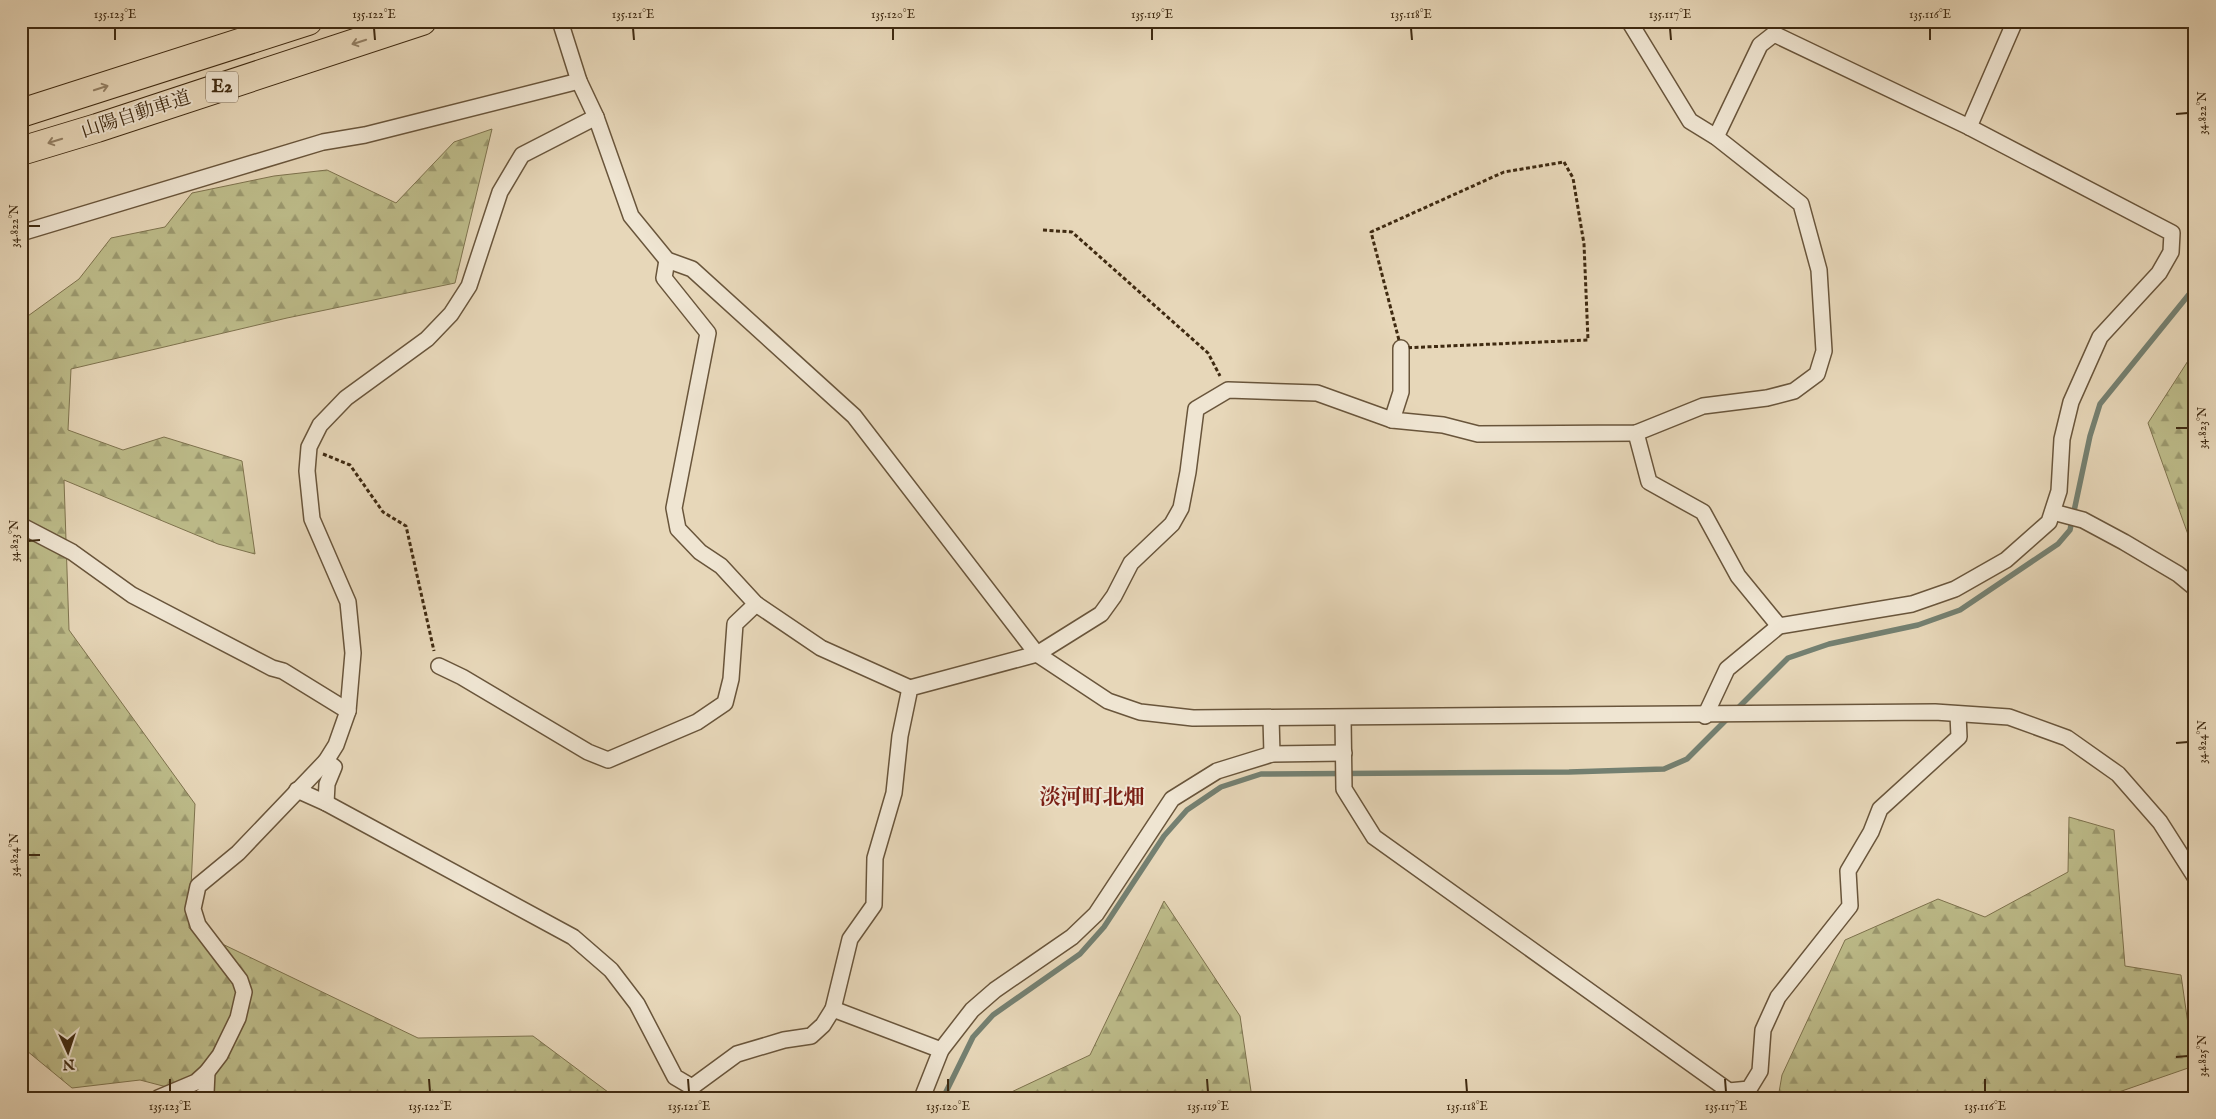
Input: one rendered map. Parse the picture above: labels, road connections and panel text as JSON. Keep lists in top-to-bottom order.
{
  "streets": {
    "highway": ["E2", "山陽自動車道"]
  },
  "districts": ["淡河町北畑"],
  "north": "bottom",
  "coordinates": [
    "135.123°E",
    "135.122°E",
    "135.121°E",
    "135.120°E",
    "135.119°E",
    "135.118°E",
    "135.117°E",
    "135.116°E",
    "34.822°N",
    "34.823°N",
    "34.824°N",
    "34.825°N"
  ]
}
